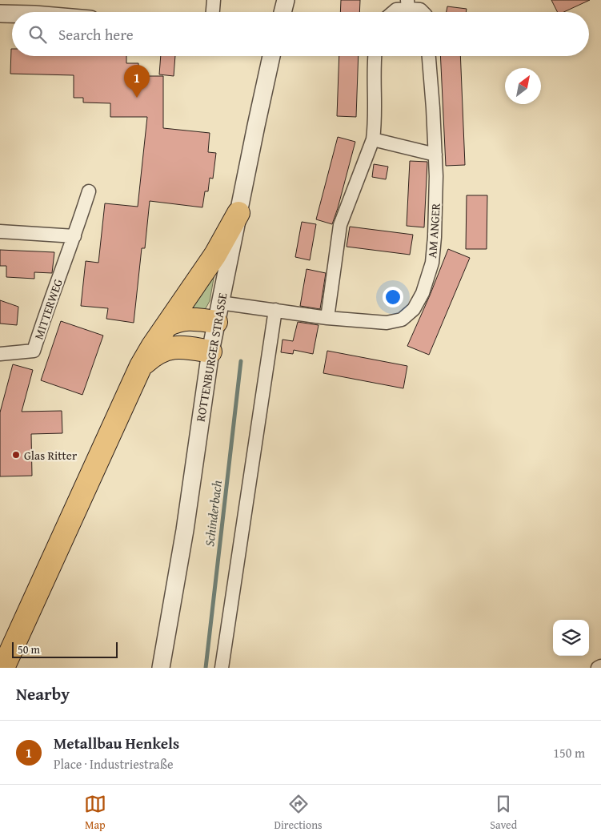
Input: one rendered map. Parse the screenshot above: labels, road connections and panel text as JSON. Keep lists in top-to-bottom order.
{
  "streets": {
    "street": ["AM ANGER", "MITTERWEG", "ROTTENBURGER STRASSE"]
  },
  "crossings": [
    ["AM ANGER", "ROTTENBURGER STRASSE"]
  ],
  "water": ["Schinderbach"],
  "places": ["Glas Ritter"],
  "scale_bar": "50 m",
  "north": "top right",
  "page": {
    "search": "Search here",
    "pins": "1",
    "scale": "50 m",
    "heading": "Nearby",
    "list": [
      {
        "mark": "1",
        "name": "Metallbau Henkels",
        "note": "Place · Industriestraße",
        "value": "150 m"
      }
    ],
    "nav": ["Map", "Directions", "Saved"]
  }
}
